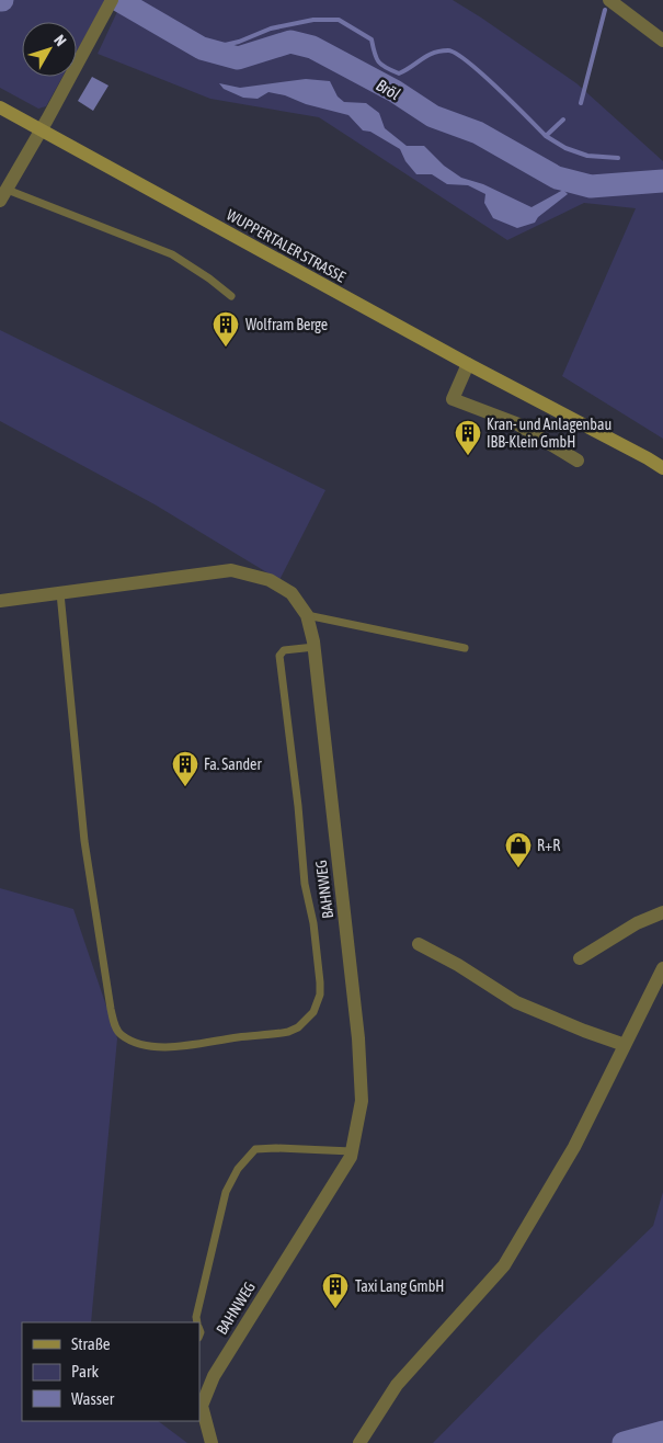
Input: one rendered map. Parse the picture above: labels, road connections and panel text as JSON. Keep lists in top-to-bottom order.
{
  "streets": {
    "main road": ["WUPPERTALER STRASSE"],
    "street": ["BAHNWEG"]
  },
  "water": ["Bröl"],
  "places": {
    "building": [
      "Wolfram Berge",
      "Kran- und Anlagenbau IBB-Klein GmbH",
      "Fa. Sander",
      "Taxi Lang GmbH"
    ],
    "shop": ["R+R"]
  },
  "legend": ["Straße", "Park", "Wasser"],
  "north": "top right"
}
